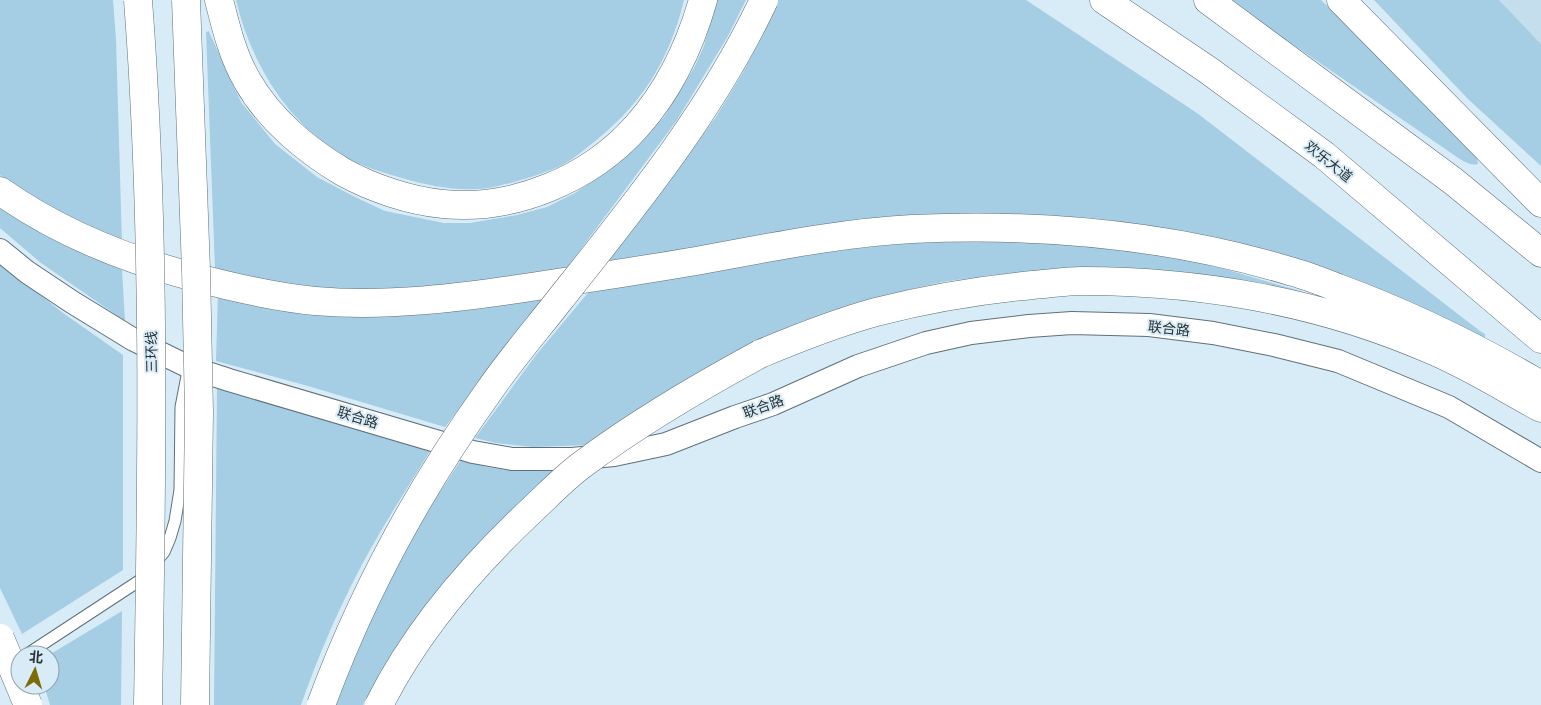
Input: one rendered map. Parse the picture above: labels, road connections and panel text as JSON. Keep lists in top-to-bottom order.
{
  "streets": {
    "highway": ["欢乐大道", "三环线"],
    "street": ["联合路"]
  },
  "north": "top"
}
